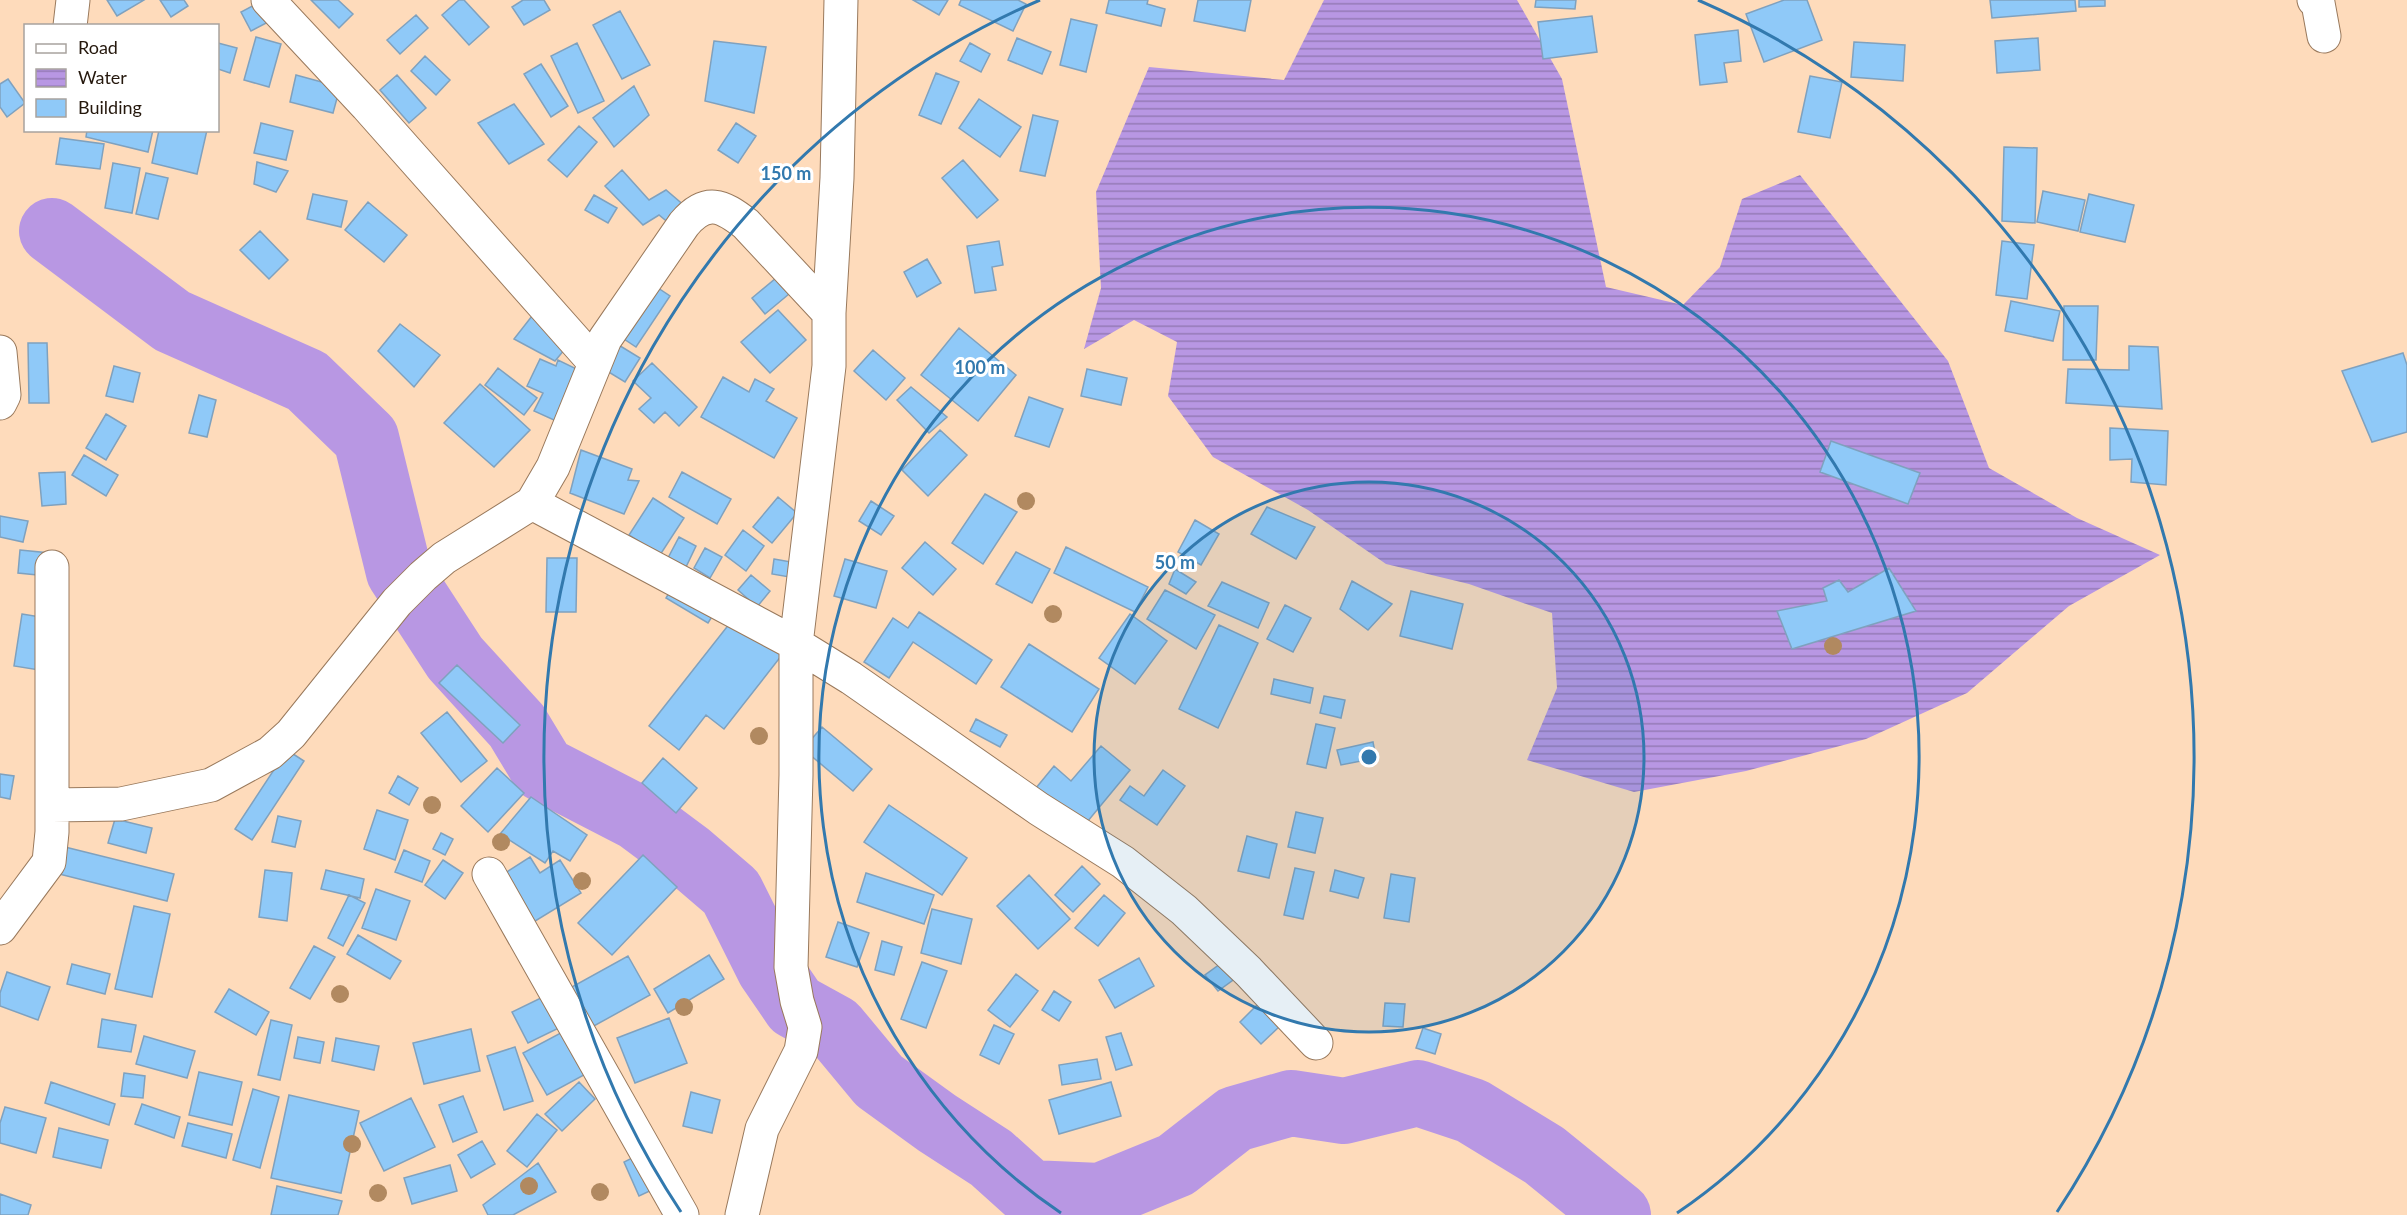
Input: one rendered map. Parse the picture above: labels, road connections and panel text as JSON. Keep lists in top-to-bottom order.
{
  "legend": ["Road", "Water", "Building"],
  "rings": ["150 m", "100 m", "50 m"]
}
